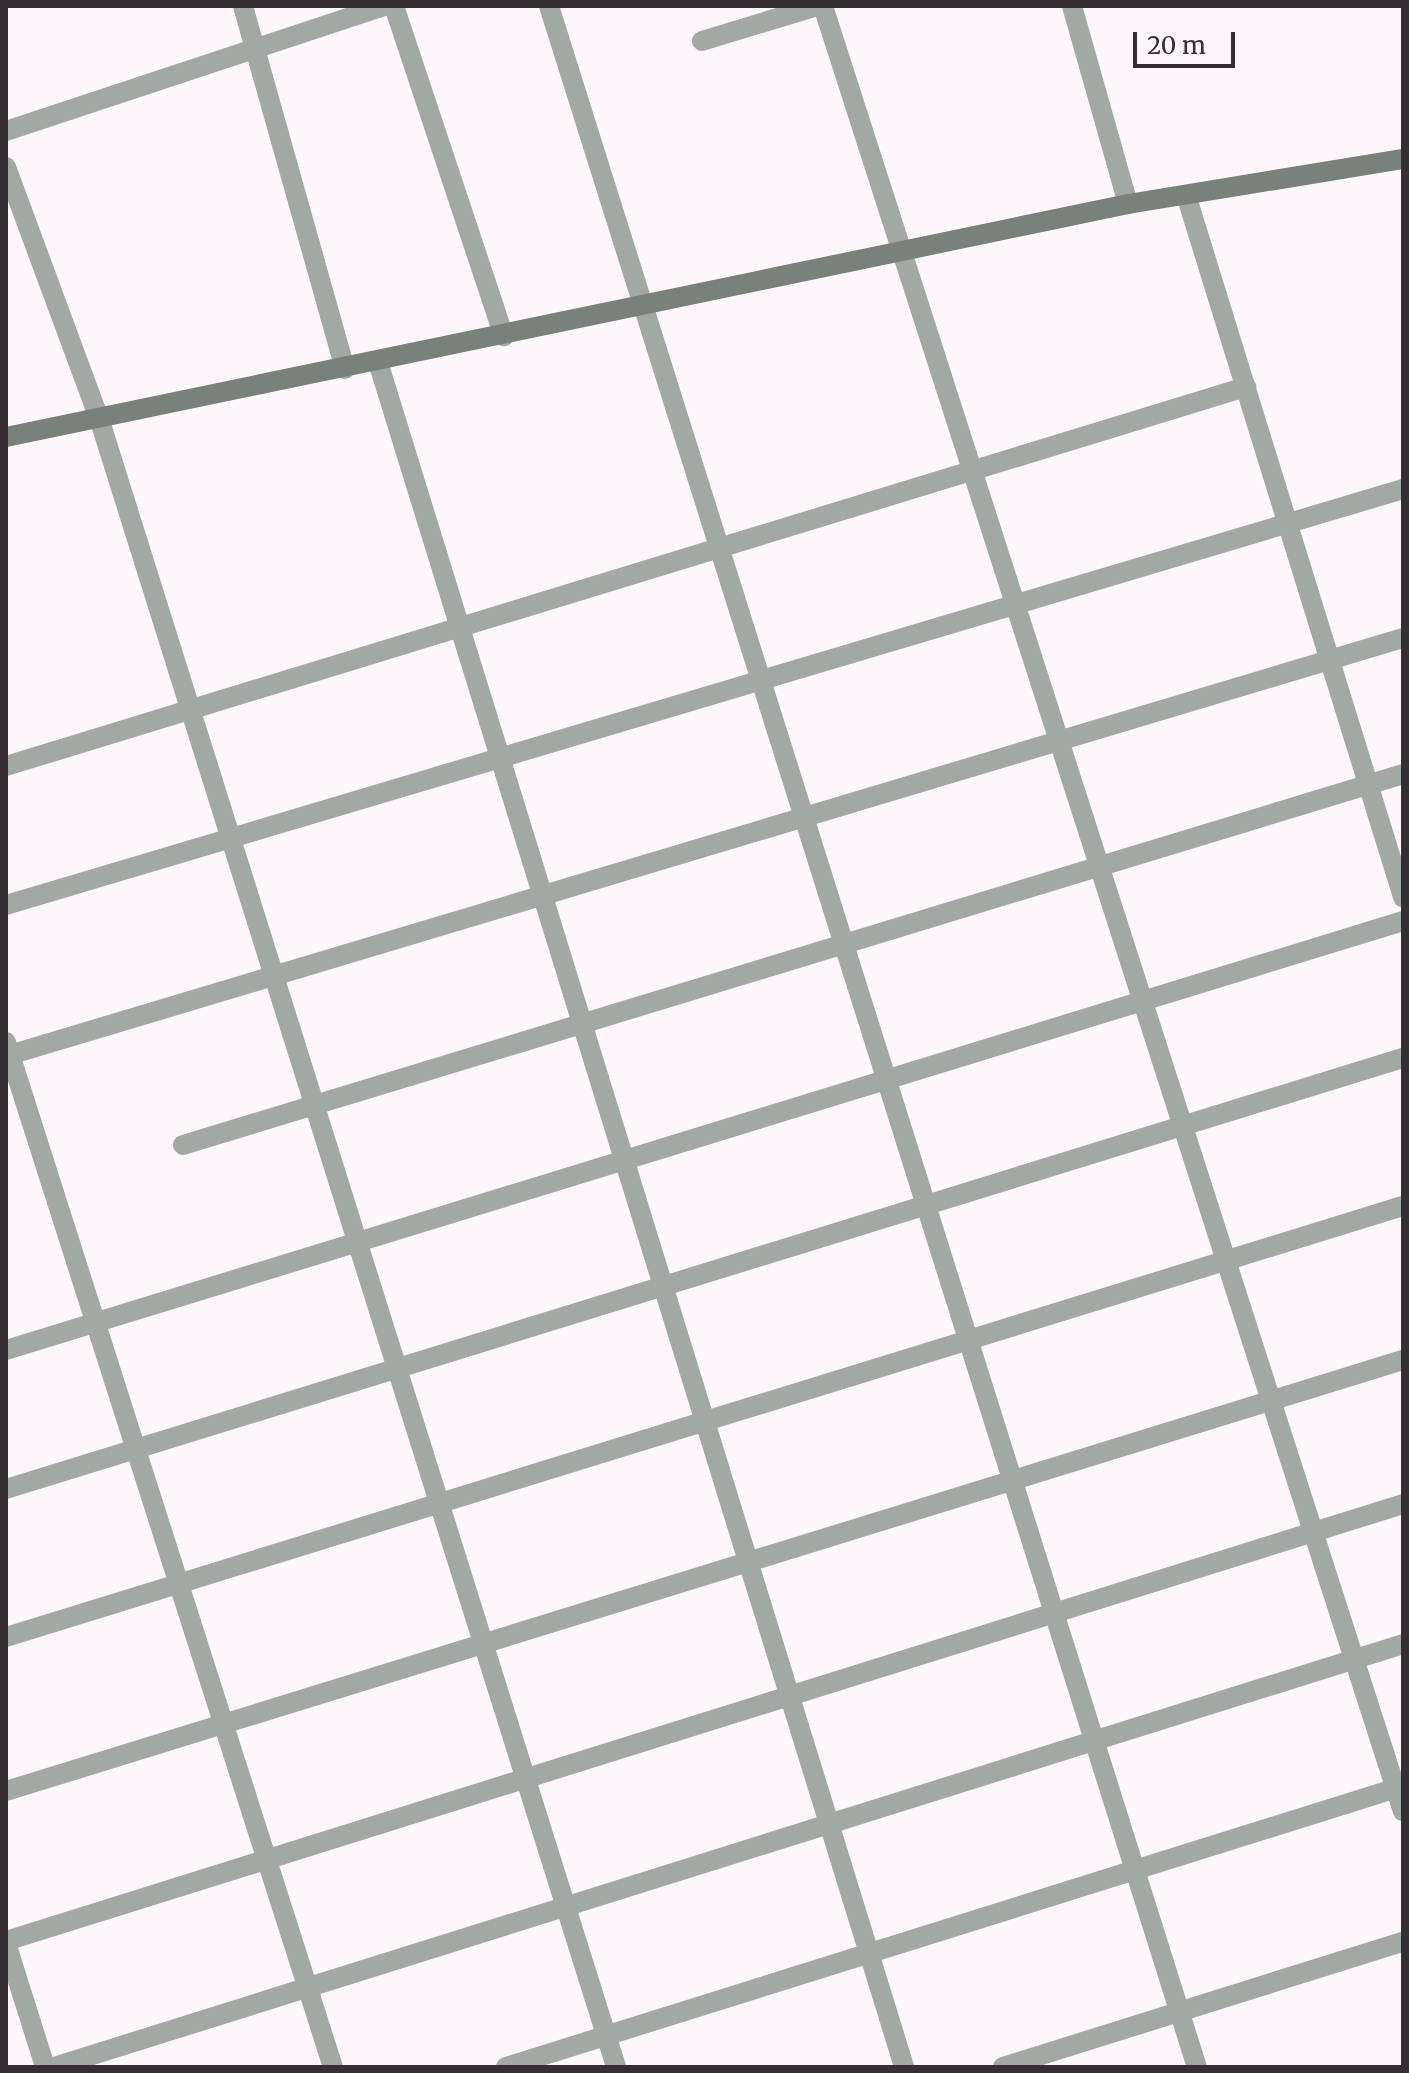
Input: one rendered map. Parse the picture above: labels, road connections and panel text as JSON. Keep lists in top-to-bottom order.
{
  "scale_bar": "20 m"
}
